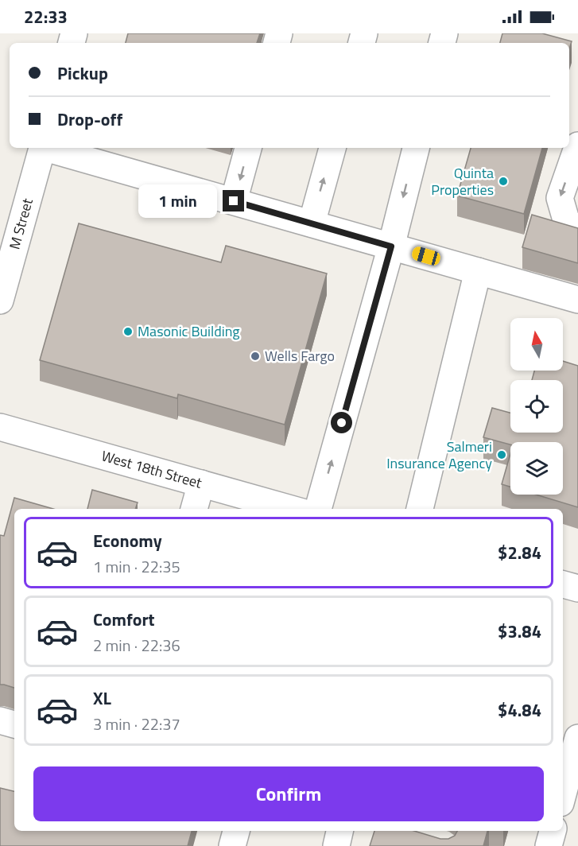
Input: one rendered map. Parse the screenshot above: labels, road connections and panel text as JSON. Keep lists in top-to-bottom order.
{
  "streets": {
    "street": ["M Street", "West 18th Street"]
  },
  "places": [
    "Quinta Properties",
    "Masonic Building",
    "Wells Fargo",
    "Salmeri Insurance Agency"
  ],
  "north": "top",
  "page": {
    "status": "22:33",
    "banner": ["Pickup", "Drop-off"],
    "bubble": "1 min",
    "list": [
      {
        "name": "Economy",
        "note": "1 min · 22:35",
        "value": "$2.84"
      },
      {
        "name": "Comfort",
        "note": "2 min · 22:36",
        "value": "$3.84"
      },
      {
        "name": "XL",
        "note": "3 min · 22:37",
        "value": "$4.84"
      }
    ],
    "buttons": "Confirm"
  }
}
